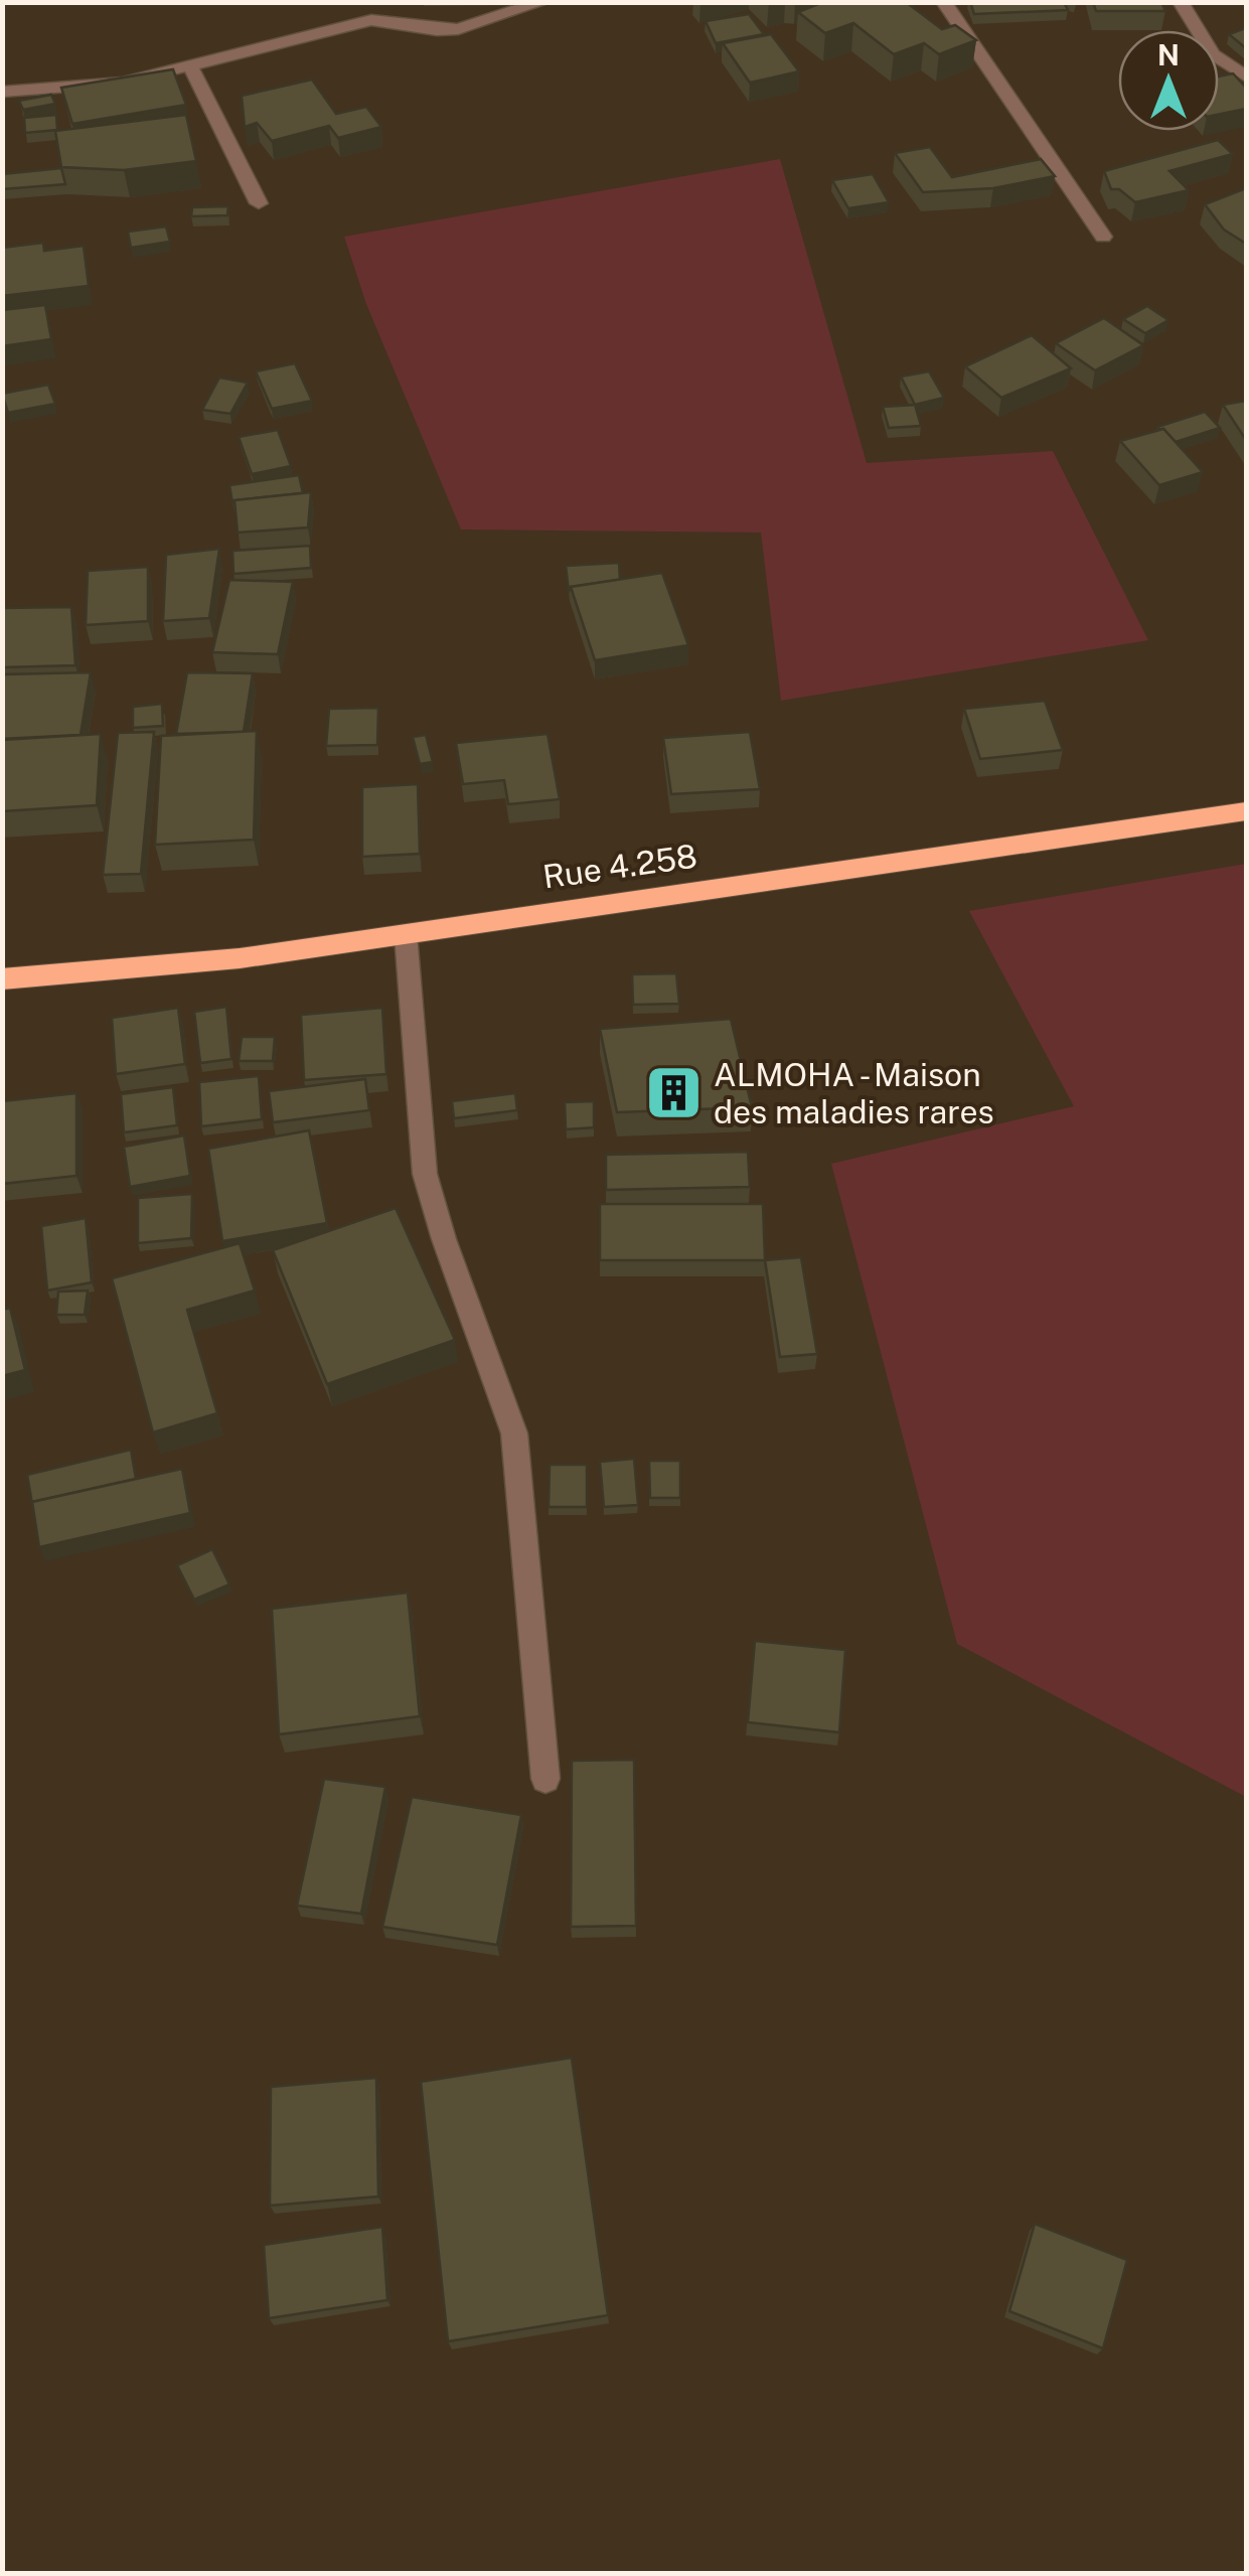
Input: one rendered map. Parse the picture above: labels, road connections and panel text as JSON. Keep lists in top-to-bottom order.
{
  "streets": {
    "highway": ["Rue 4.258"]
  },
  "places": {
    "building": ["ALMOHA - Maison des maladies rares"]
  },
  "north": "top"
}
